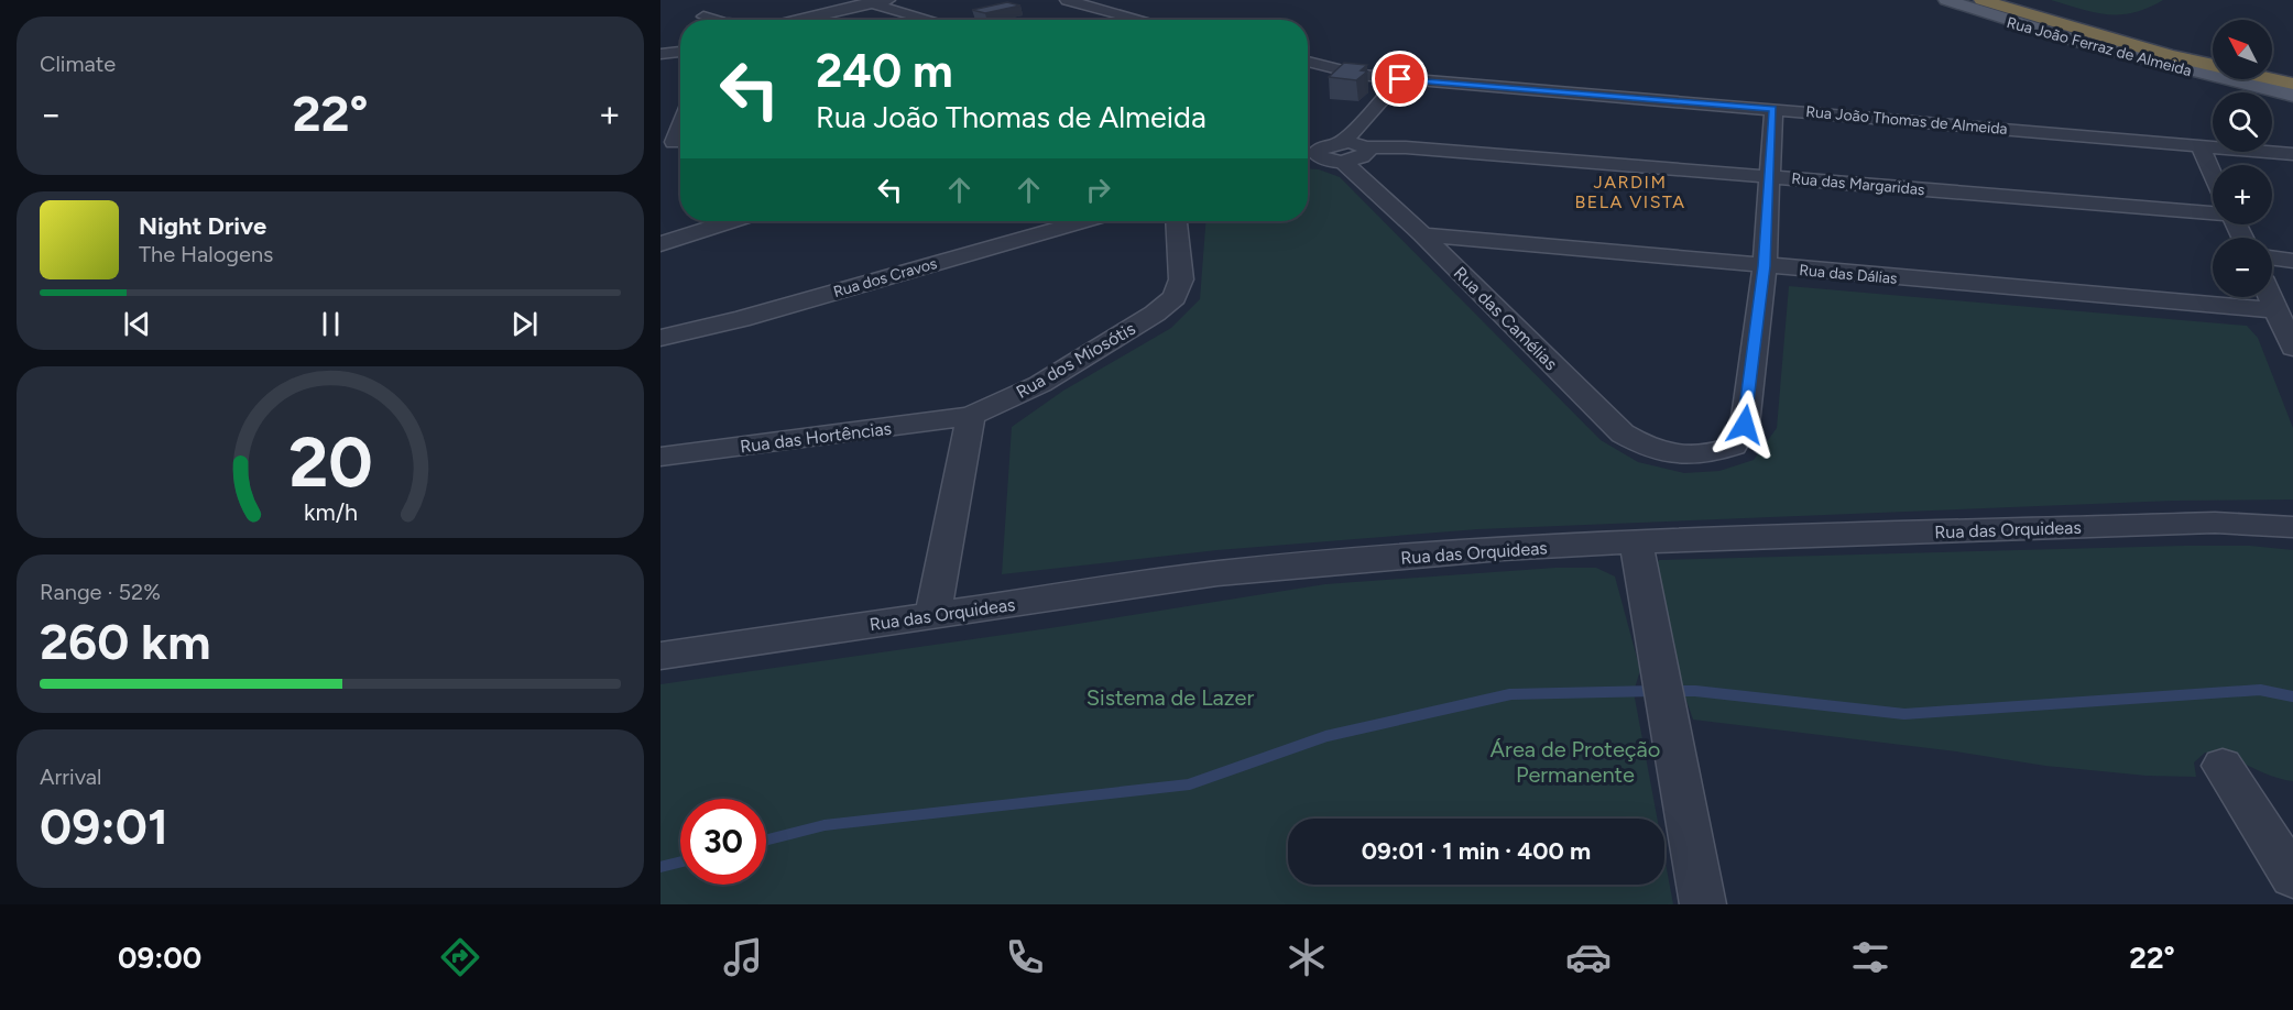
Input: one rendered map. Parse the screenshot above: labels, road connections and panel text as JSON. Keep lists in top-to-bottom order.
{
  "streets": {
    "main road": ["Rua João Ferraz de Almeida"],
    "street": [
      "Rua João Thomas de Almeida",
      "Rua das Margaridas",
      "Rua das Dálias",
      "Rua dos Cravos",
      "Rua das Camélias",
      "Rua dos Miosótis",
      "Rua das Hortências",
      "Rua das Orquideas"
    ]
  },
  "crossings": [
    ["Rua das Margaridas", "Rua das Camélias"],
    ["Rua das Dálias", "Rua das Camélias"],
    ["Rua dos Miosótis", "Rua das Hortências"]
  ],
  "districts": ["JARDIM BELA VISTA"],
  "parks": ["Sistema de Lazer", "Área de Proteção Permanente"],
  "north": "top left",
  "page": {
    "tile": [
      "Climate",
      ["Range · 52%", "260 km"],
      ["Arrival", "09:01"]
    ],
    "map_buttons": ["+", "−"],
    "turn": ["240 m", "Rua João Thomas de Almeida"],
    "heat": ["−", "22°", "+"],
    "song": ["Night Drive", "The Halogens"],
    "limit": "30",
    "trip": "09:01 · 1 min · 400 m",
    "tabs": ["09:00", "22°"],
    "gauge": ["20", "km/h"]
  }
}
